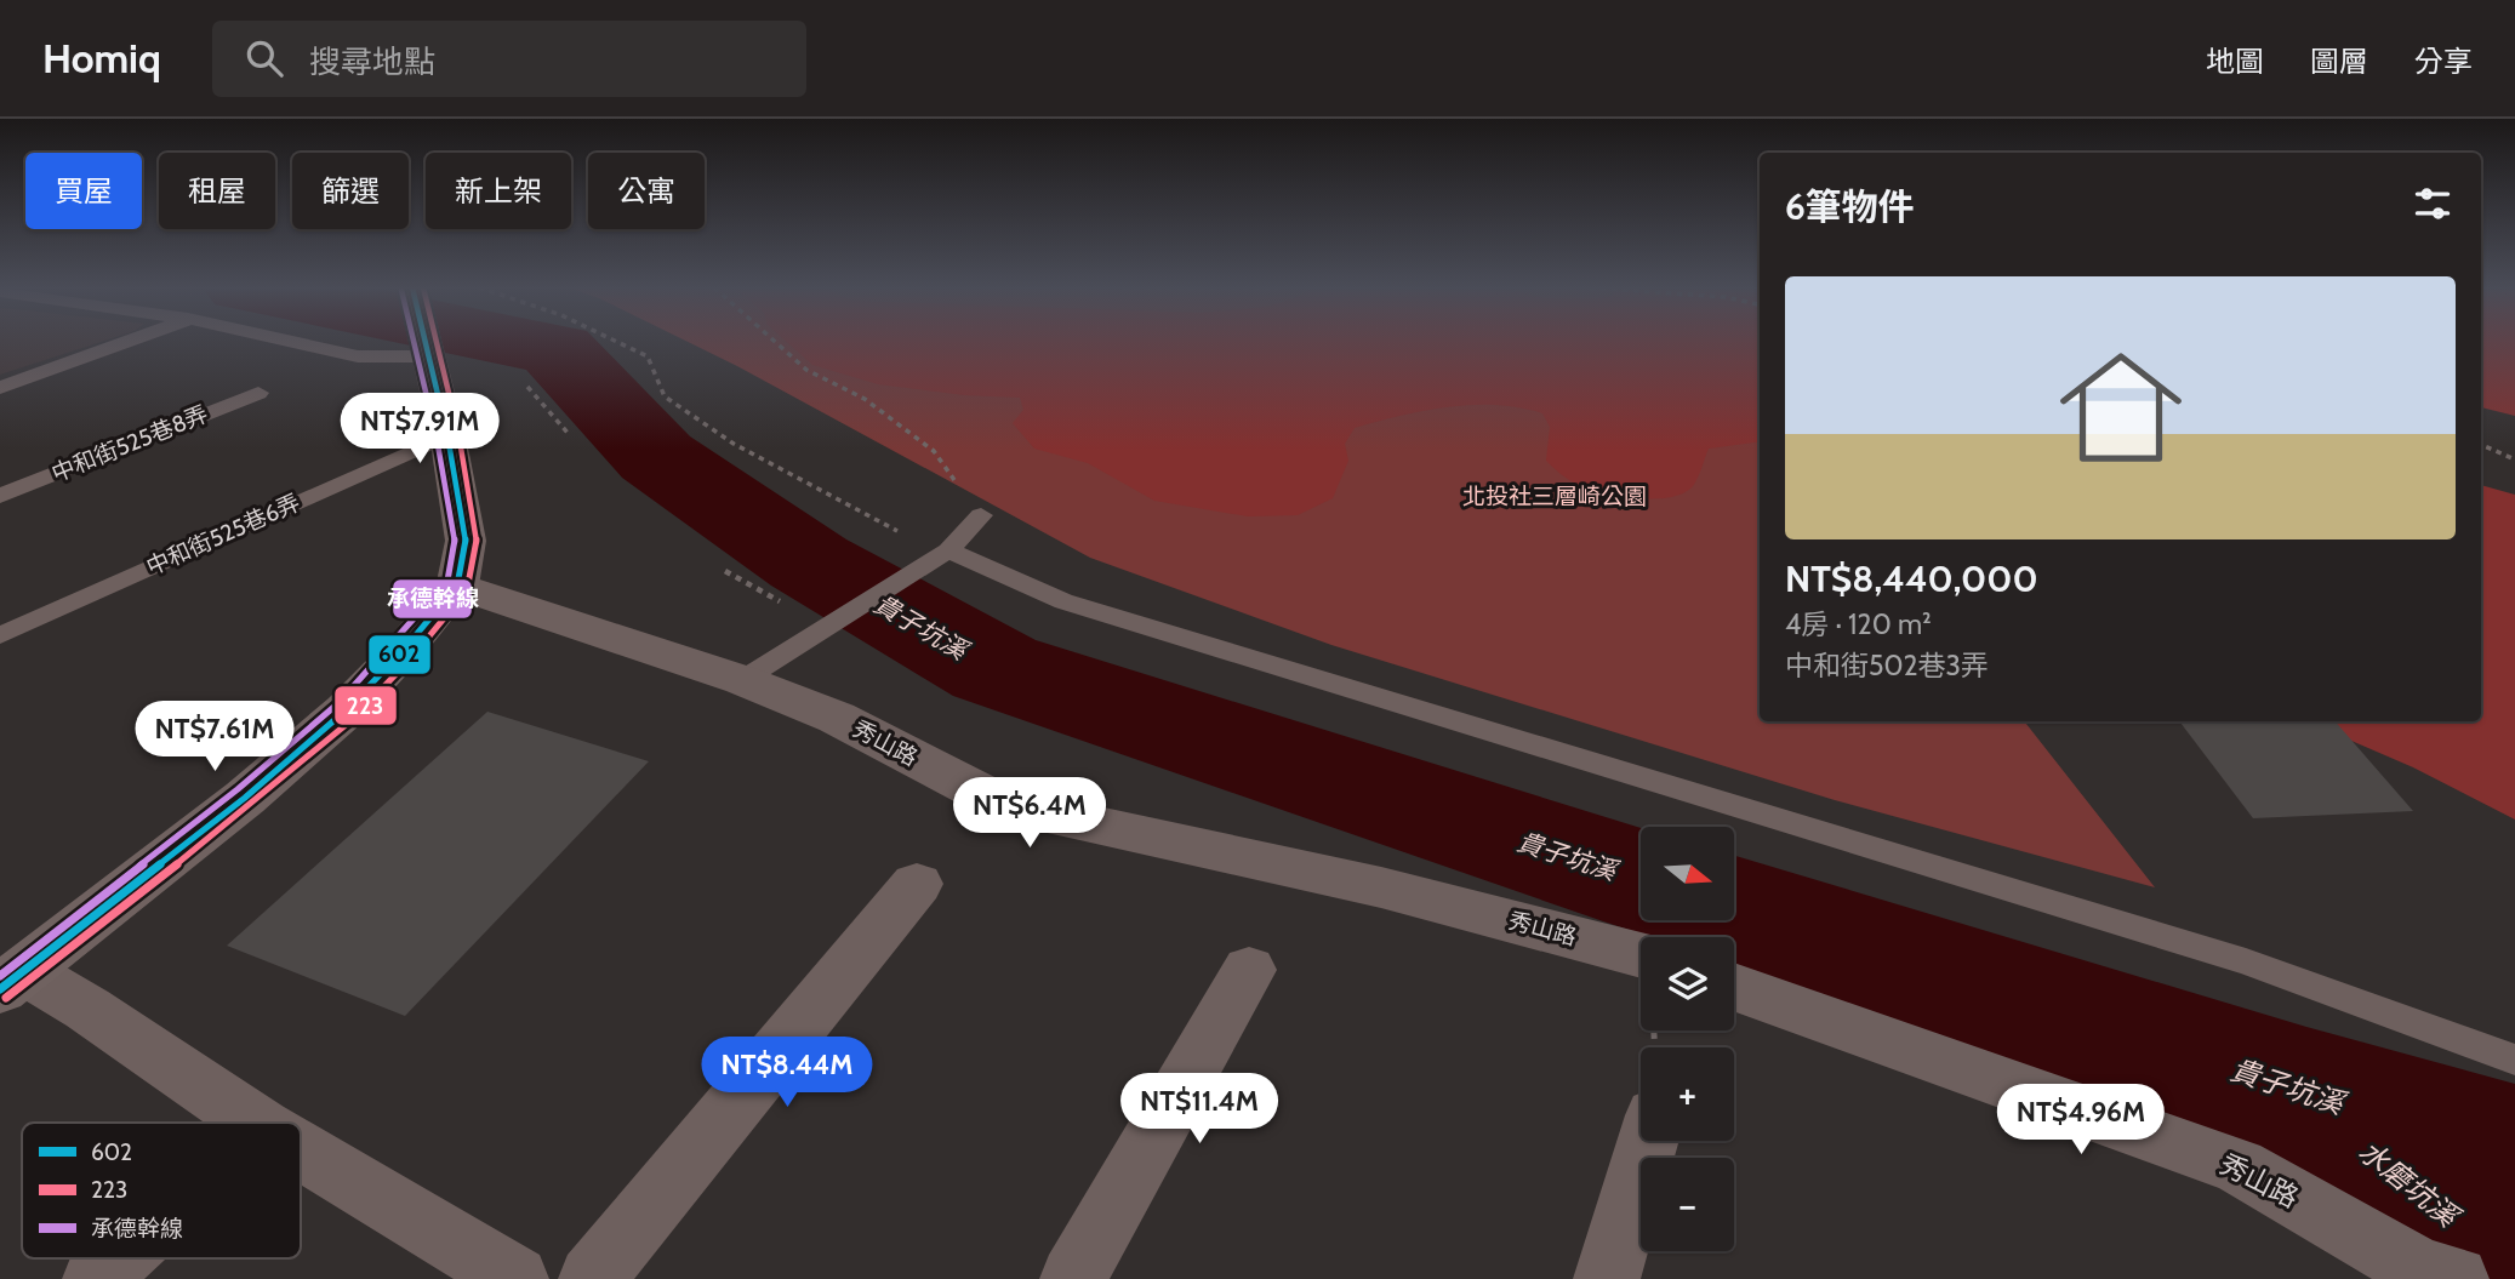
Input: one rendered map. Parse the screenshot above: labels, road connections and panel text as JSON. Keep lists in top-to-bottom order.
{
  "streets": {
    "street": ["秀山路"],
    "lane": ["中和街525巷8弄", "中和街525巷6弄"]
  },
  "water": ["貴子坑溪", "水磨坑溪"],
  "parks": ["北投社三層崎公園"],
  "lines": ["transit line 602", "transit line 223", "transit line 承德幹線"],
  "legend": ["602", "223", "承德幹線"],
  "north": "right",
  "page": {
    "header": "Homiq",
    "search": "搜尋地點",
    "nav": ["地圖", "圖層", "分享"],
    "chip": [
      "買屋",
      "租屋",
      "篩選",
      "新上架",
      "公寓"
    ],
    "heading": "6筆物件",
    "list": [
      {
        "name": "NT$8,440,000",
        "note": "4房 · 120 m² · 中和街502巷3弄"
      }
    ],
    "price": [
      "NT$7.91M",
      "NT$7.61M",
      "NT$6.4M",
      "NT$8.44M",
      "NT$11.4M",
      "NT$4.96M"
    ],
    "map_buttons": ["+", "−"]
  }
}
